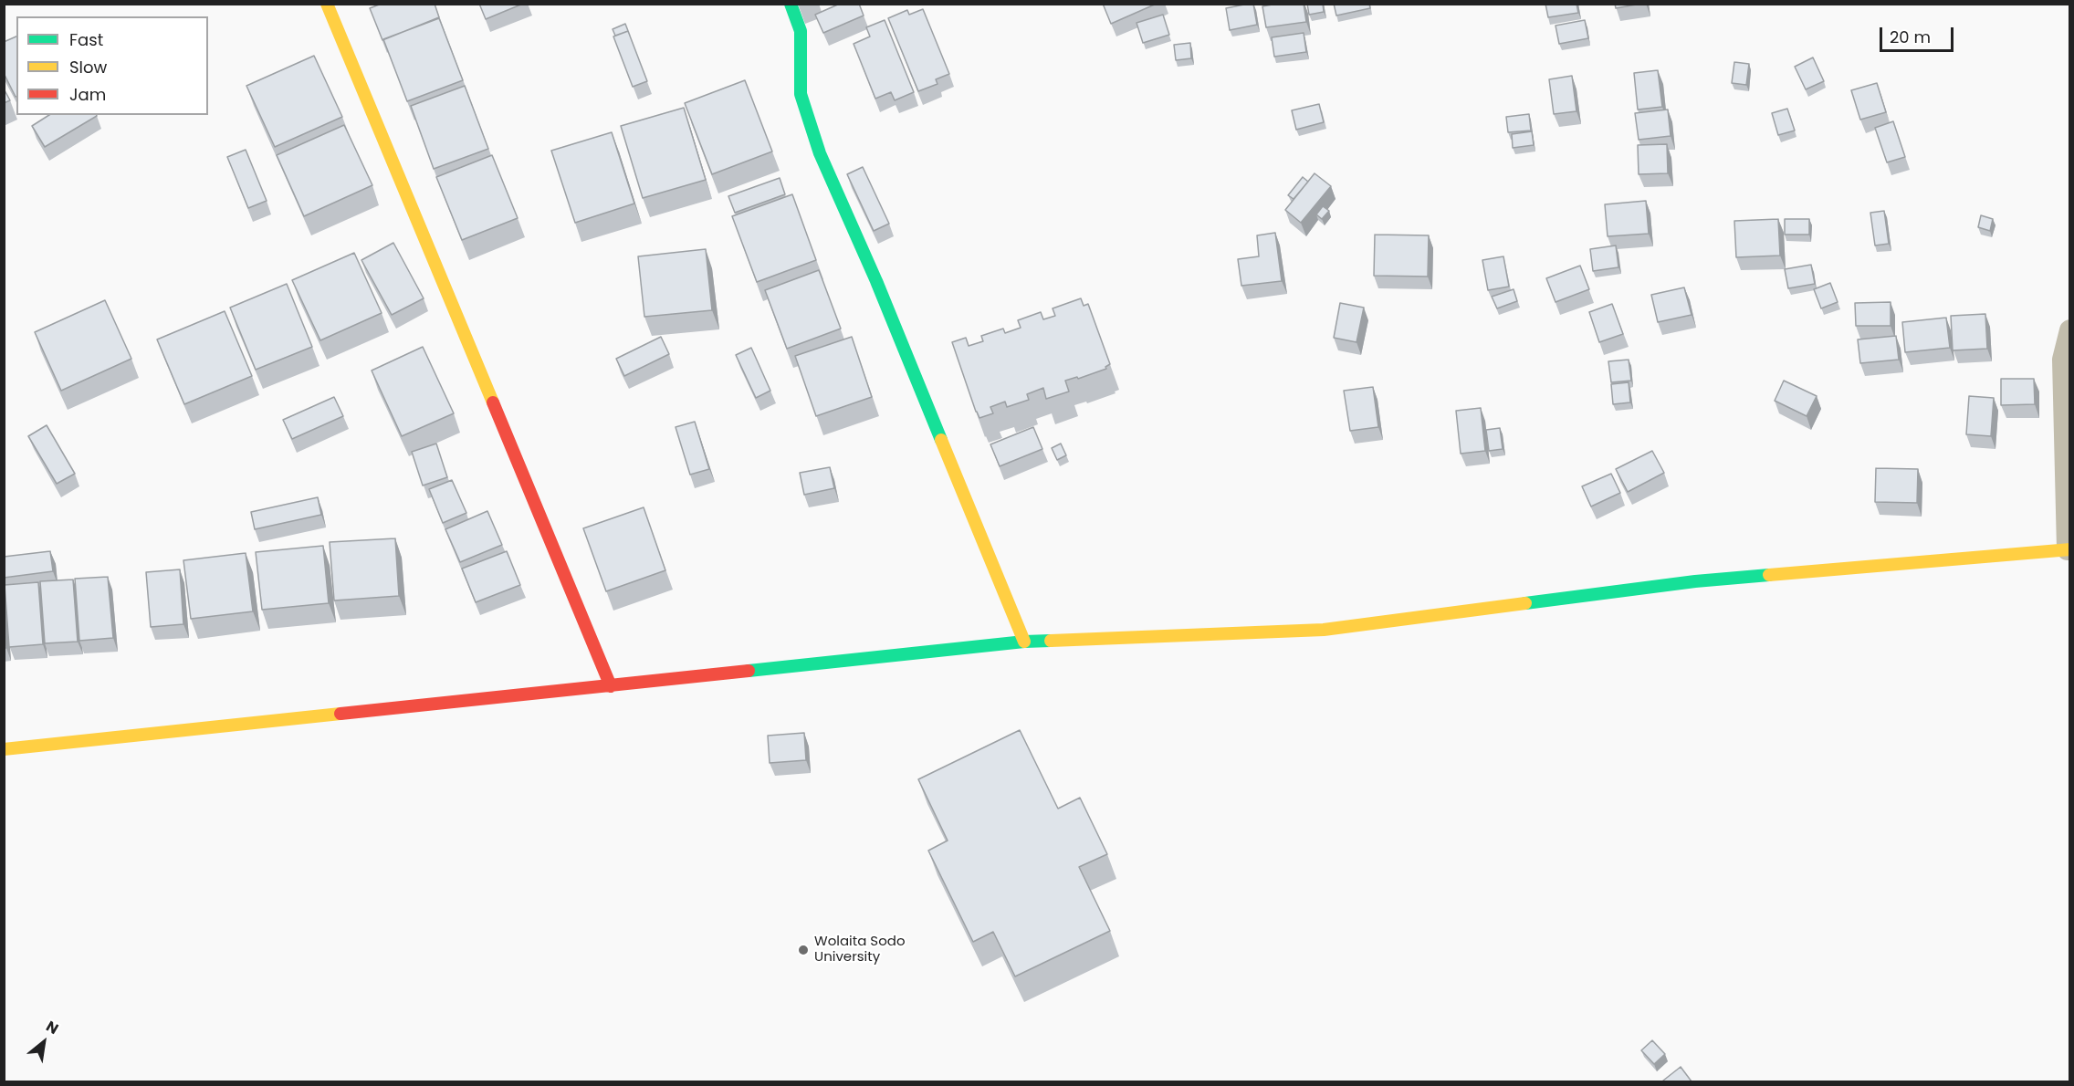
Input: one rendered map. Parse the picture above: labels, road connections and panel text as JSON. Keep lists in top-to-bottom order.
{
  "places": ["Wolaita Sodo University"],
  "legend": ["Fast", "Slow", "Jam"],
  "scale_bar": "20 m",
  "north": "top right"
}
